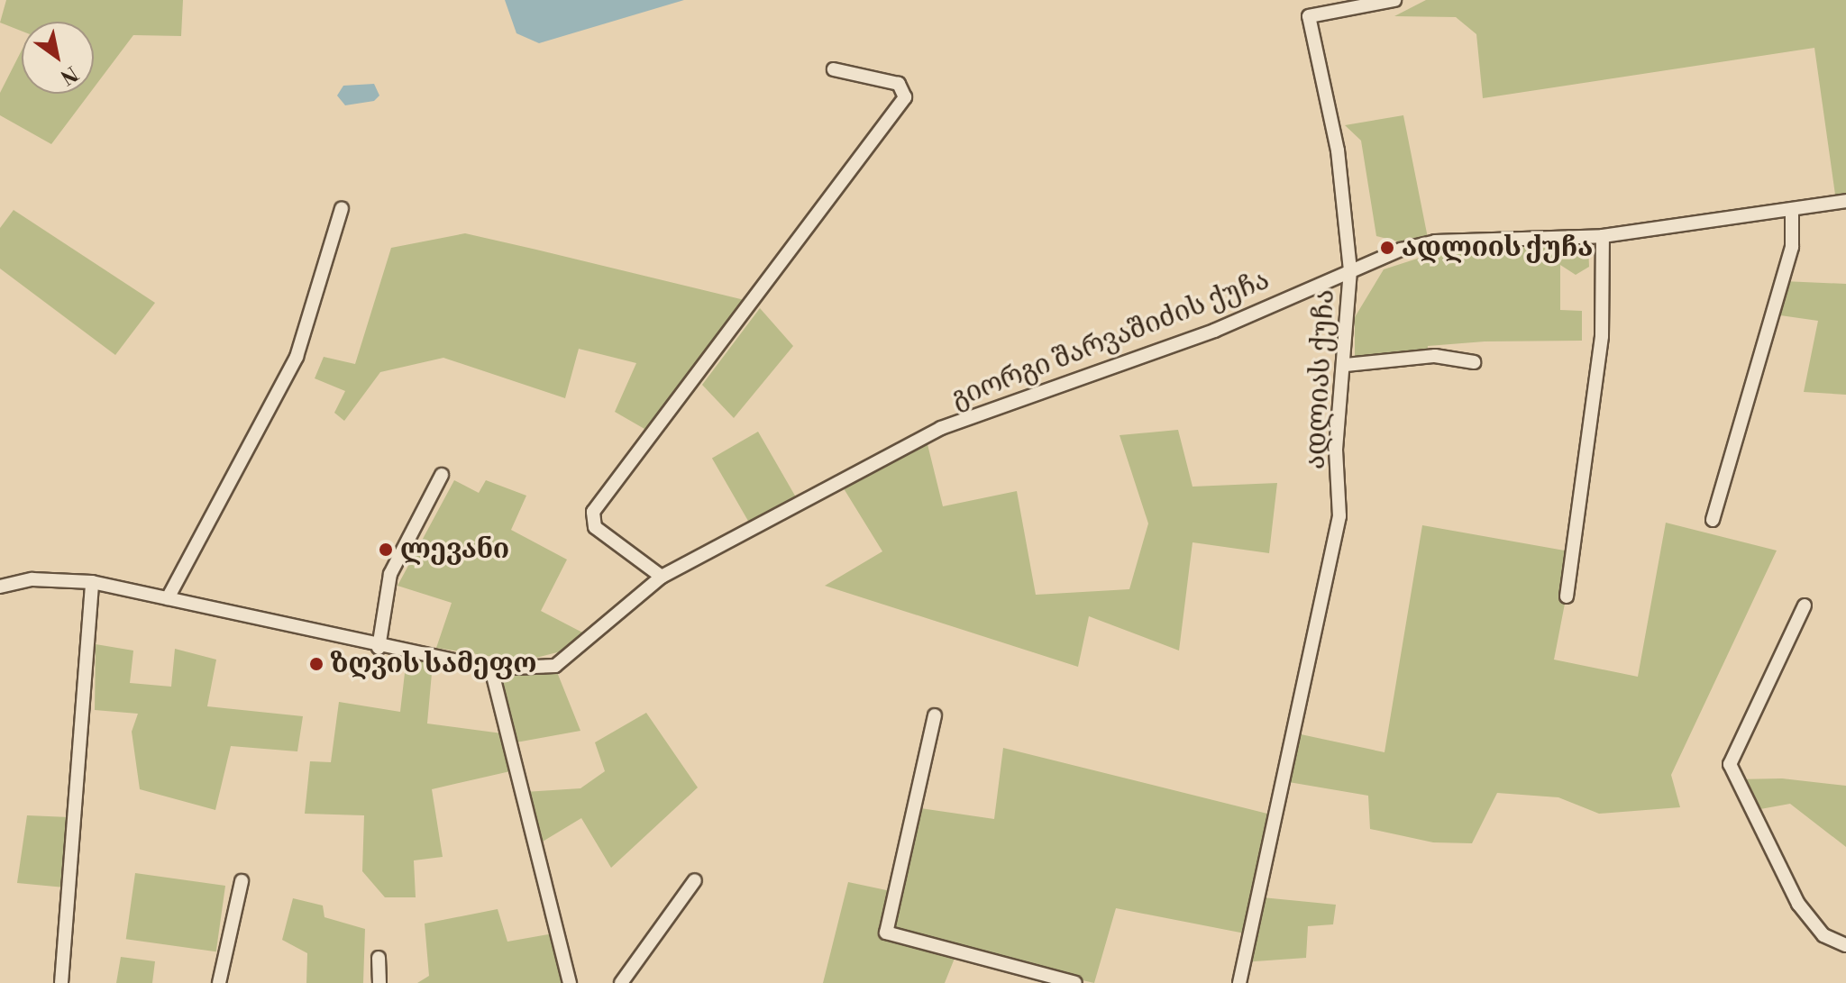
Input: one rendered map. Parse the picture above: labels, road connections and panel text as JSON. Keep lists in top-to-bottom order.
{
  "streets": {
    "street": ["გიორგი შარვაშიძის ქუჩა", "ადლიას ქუჩა"]
  },
  "crossings": [
    ["გიორგი შარვაშიძის ქუჩა", "ადლიას ქუჩა"]
  ],
  "places": ["ადლიის ქუჩა", "ლევანი", "ზღვის სამეფო"],
  "north": "bottom right"
}
